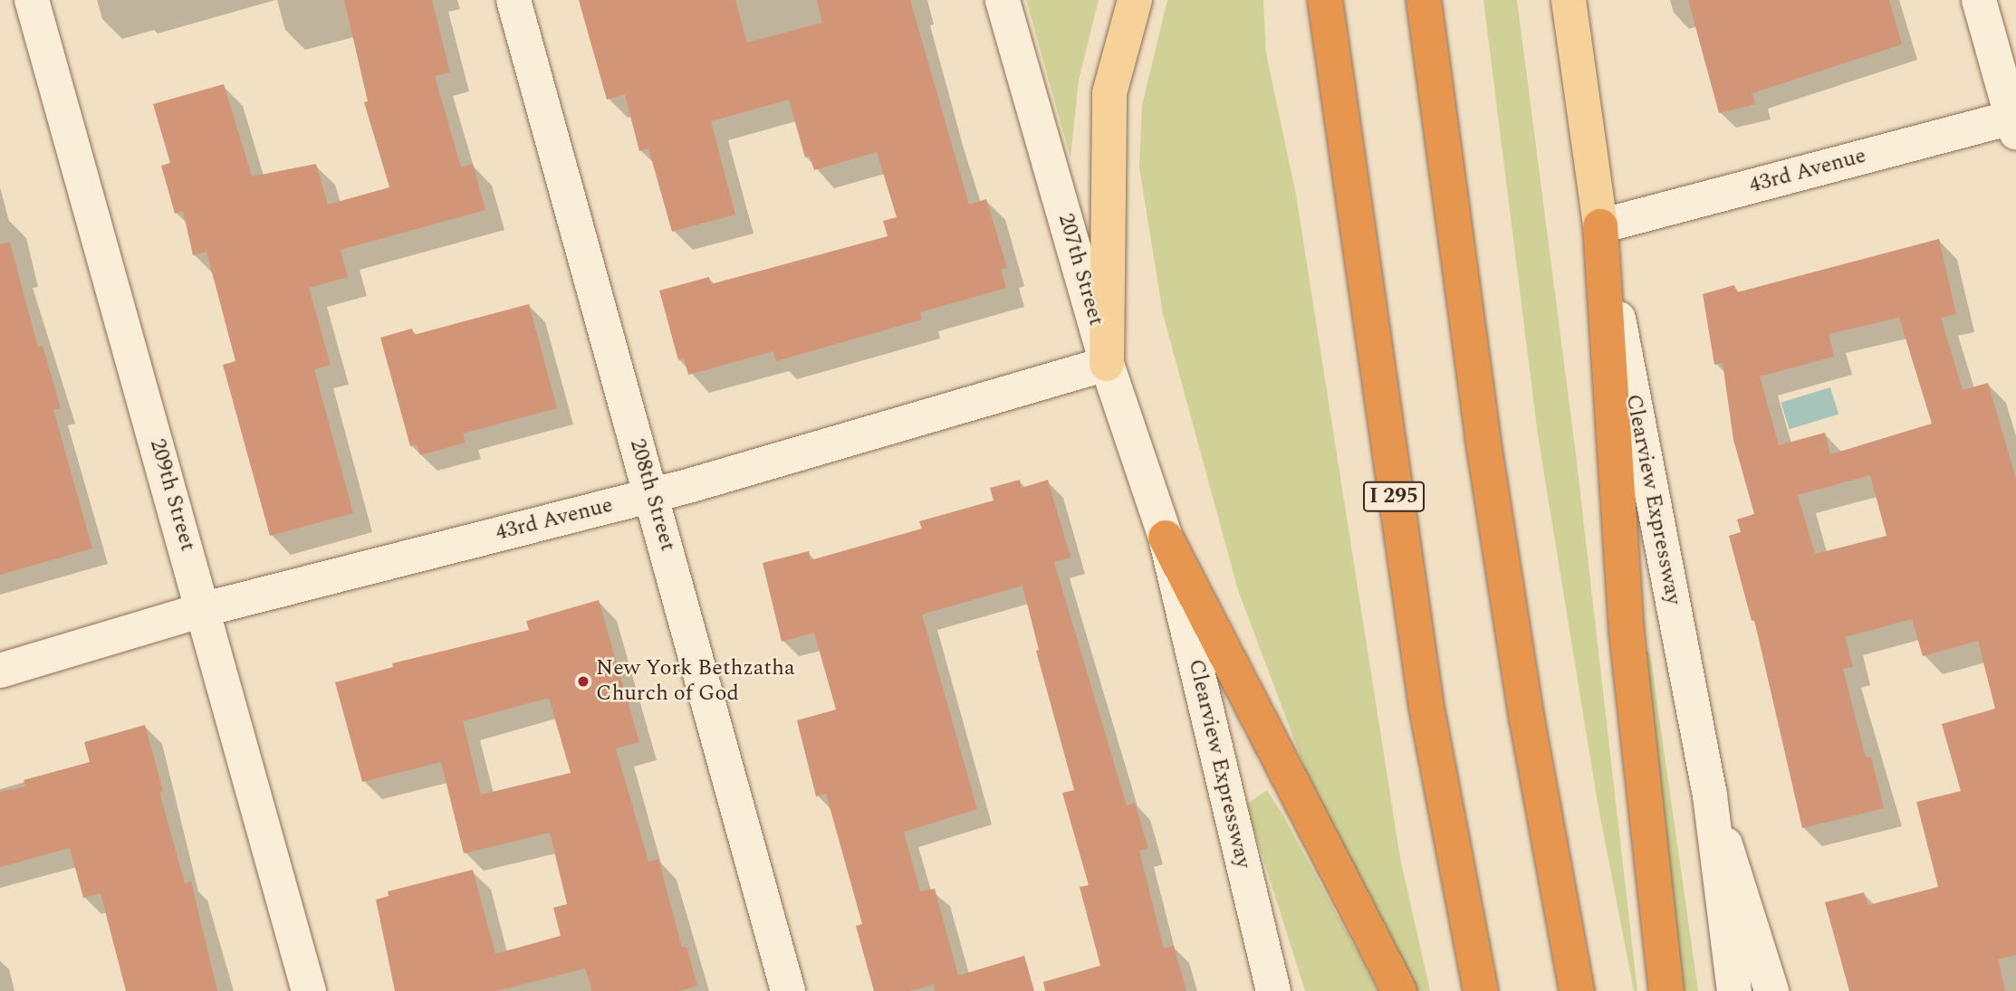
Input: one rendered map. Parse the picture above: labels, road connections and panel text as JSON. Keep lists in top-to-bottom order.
{
  "streets": {
    "highway": ["I 295"],
    "main road": ["Clearview Expressway"],
    "street": [
      "43rd Avenue",
      "207th Street",
      "209th Street",
      "208th Street"
    ]
  },
  "crossings": [
    ["43rd Avenue", "207th Street"],
    ["43rd Avenue", "209th Street"],
    ["43rd Avenue", "208th Street"],
    ["43rd Avenue", "Clearview Expressway"],
    ["207th Street", "Clearview Expressway"]
  ],
  "places": ["New York Bethzatha Church of God"]
}
